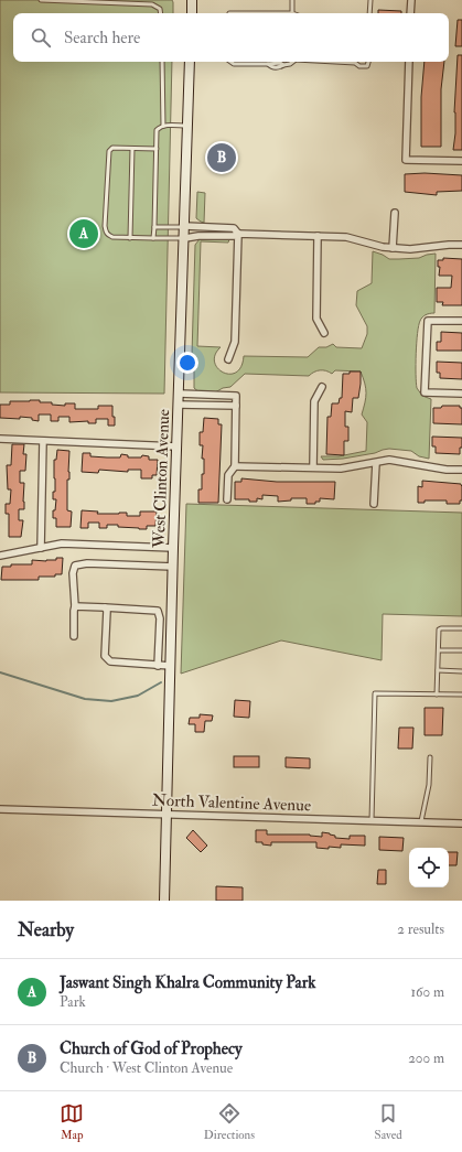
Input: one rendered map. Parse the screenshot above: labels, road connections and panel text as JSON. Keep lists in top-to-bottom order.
{
  "streets": {
    "main road": ["West Clinton Avenue"],
    "street": ["North Valentine Avenue"]
  },
  "crossings": [
    ["West Clinton Avenue", "North Valentine Avenue"]
  ],
  "page": {
    "search": "Search here",
    "pins": ["B", "A"],
    "heading": ["Nearby", "2 results"],
    "list": [
      {
        "mark": "A",
        "name": "Jaswant Singh Khalra Community Park",
        "note": "Park",
        "value": "160 m"
      },
      {
        "mark": "B",
        "name": "Church of God of Prophecy",
        "note": "Church · West Clinton Avenue",
        "value": "200 m"
      }
    ],
    "nav": ["Map", "Directions", "Saved"]
  }
}
